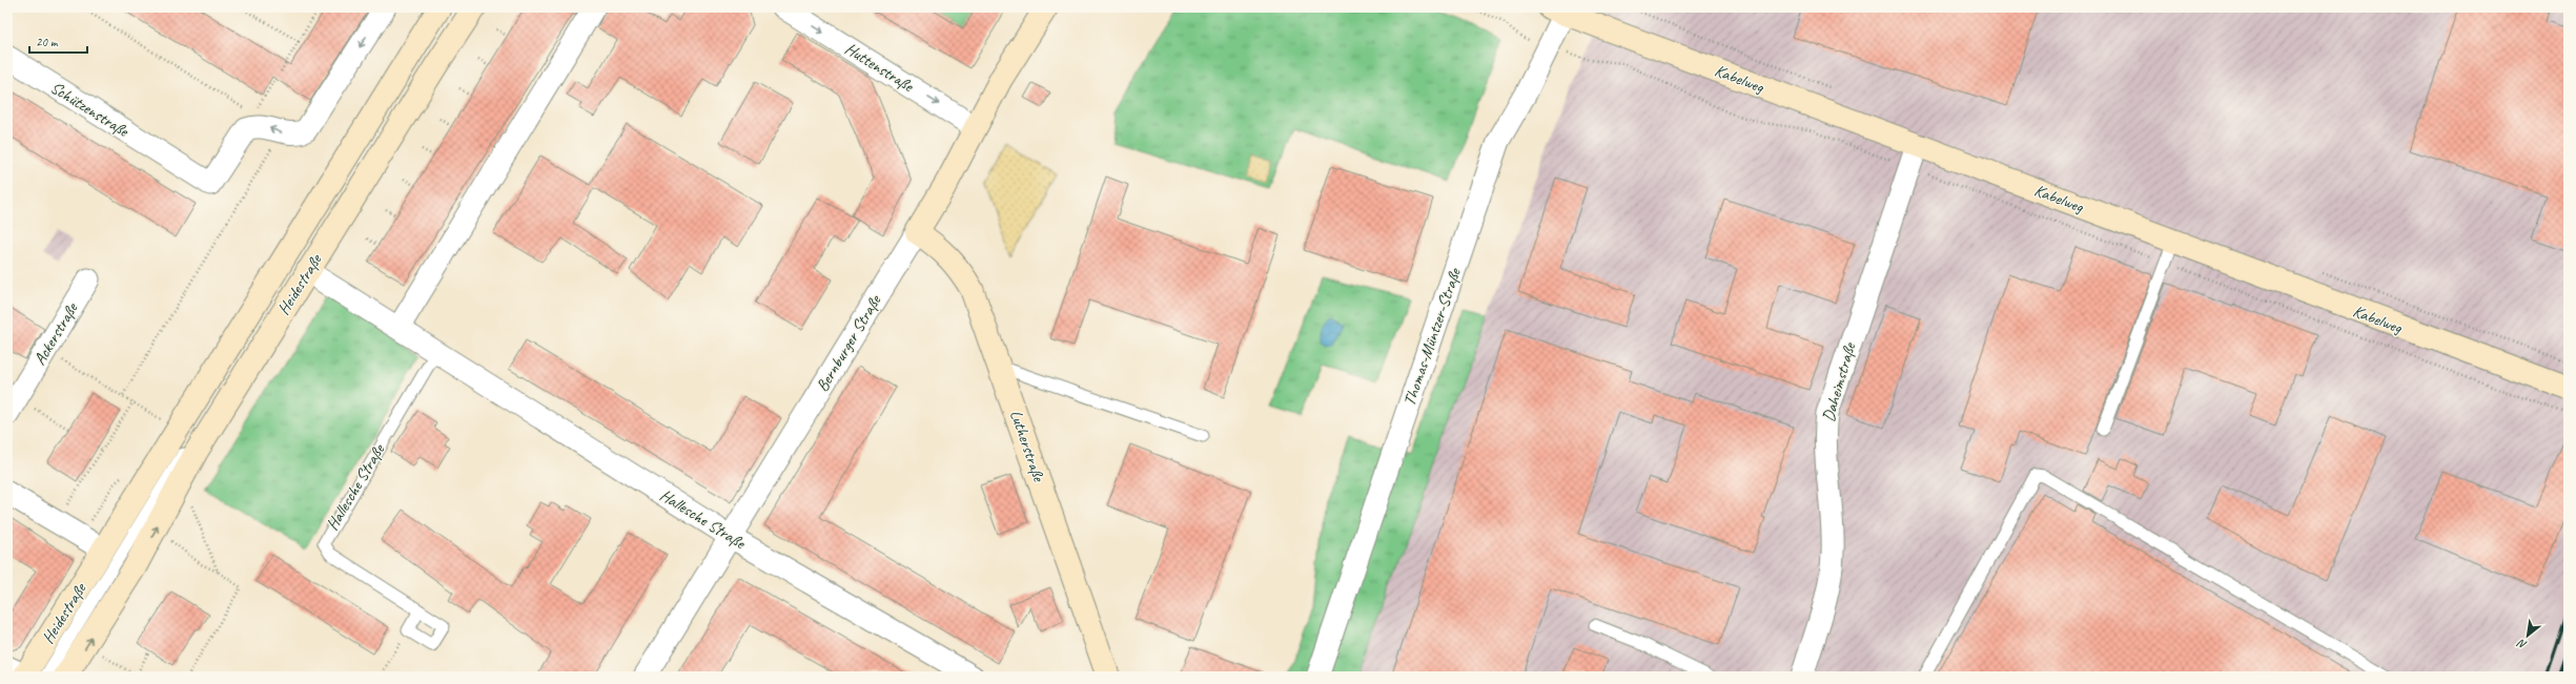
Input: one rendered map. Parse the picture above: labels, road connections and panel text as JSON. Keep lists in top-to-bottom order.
{
  "streets": {
    "main road": [
      "Kabelweg",
      "Heidestraße",
      "Bernburger Straße",
      "Lutherstraße"
    ],
    "street": [
      "Huttenstraße",
      "Schützenstraße",
      "Ackerstraße",
      "Thomas-Müntzer-Straße",
      "Daheimstraße",
      "Hallesche Straße"
    ]
  },
  "crossings": [
    ["Huttenstraße", "Bernburger Straße"],
    ["Kabelweg", "Thomas-Müntzer-Straße"],
    ["Kabelweg", "Daheimstraße"],
    ["Heidestraße", "Hallesche Straße"],
    ["Bernburger Straße", "Lutherstraße"],
    ["Bernburger Straße", "Hallesche Straße"]
  ],
  "one_way": ["Huttenstraße"],
  "scale_bar": "20 m",
  "north": "bottom left"
}
